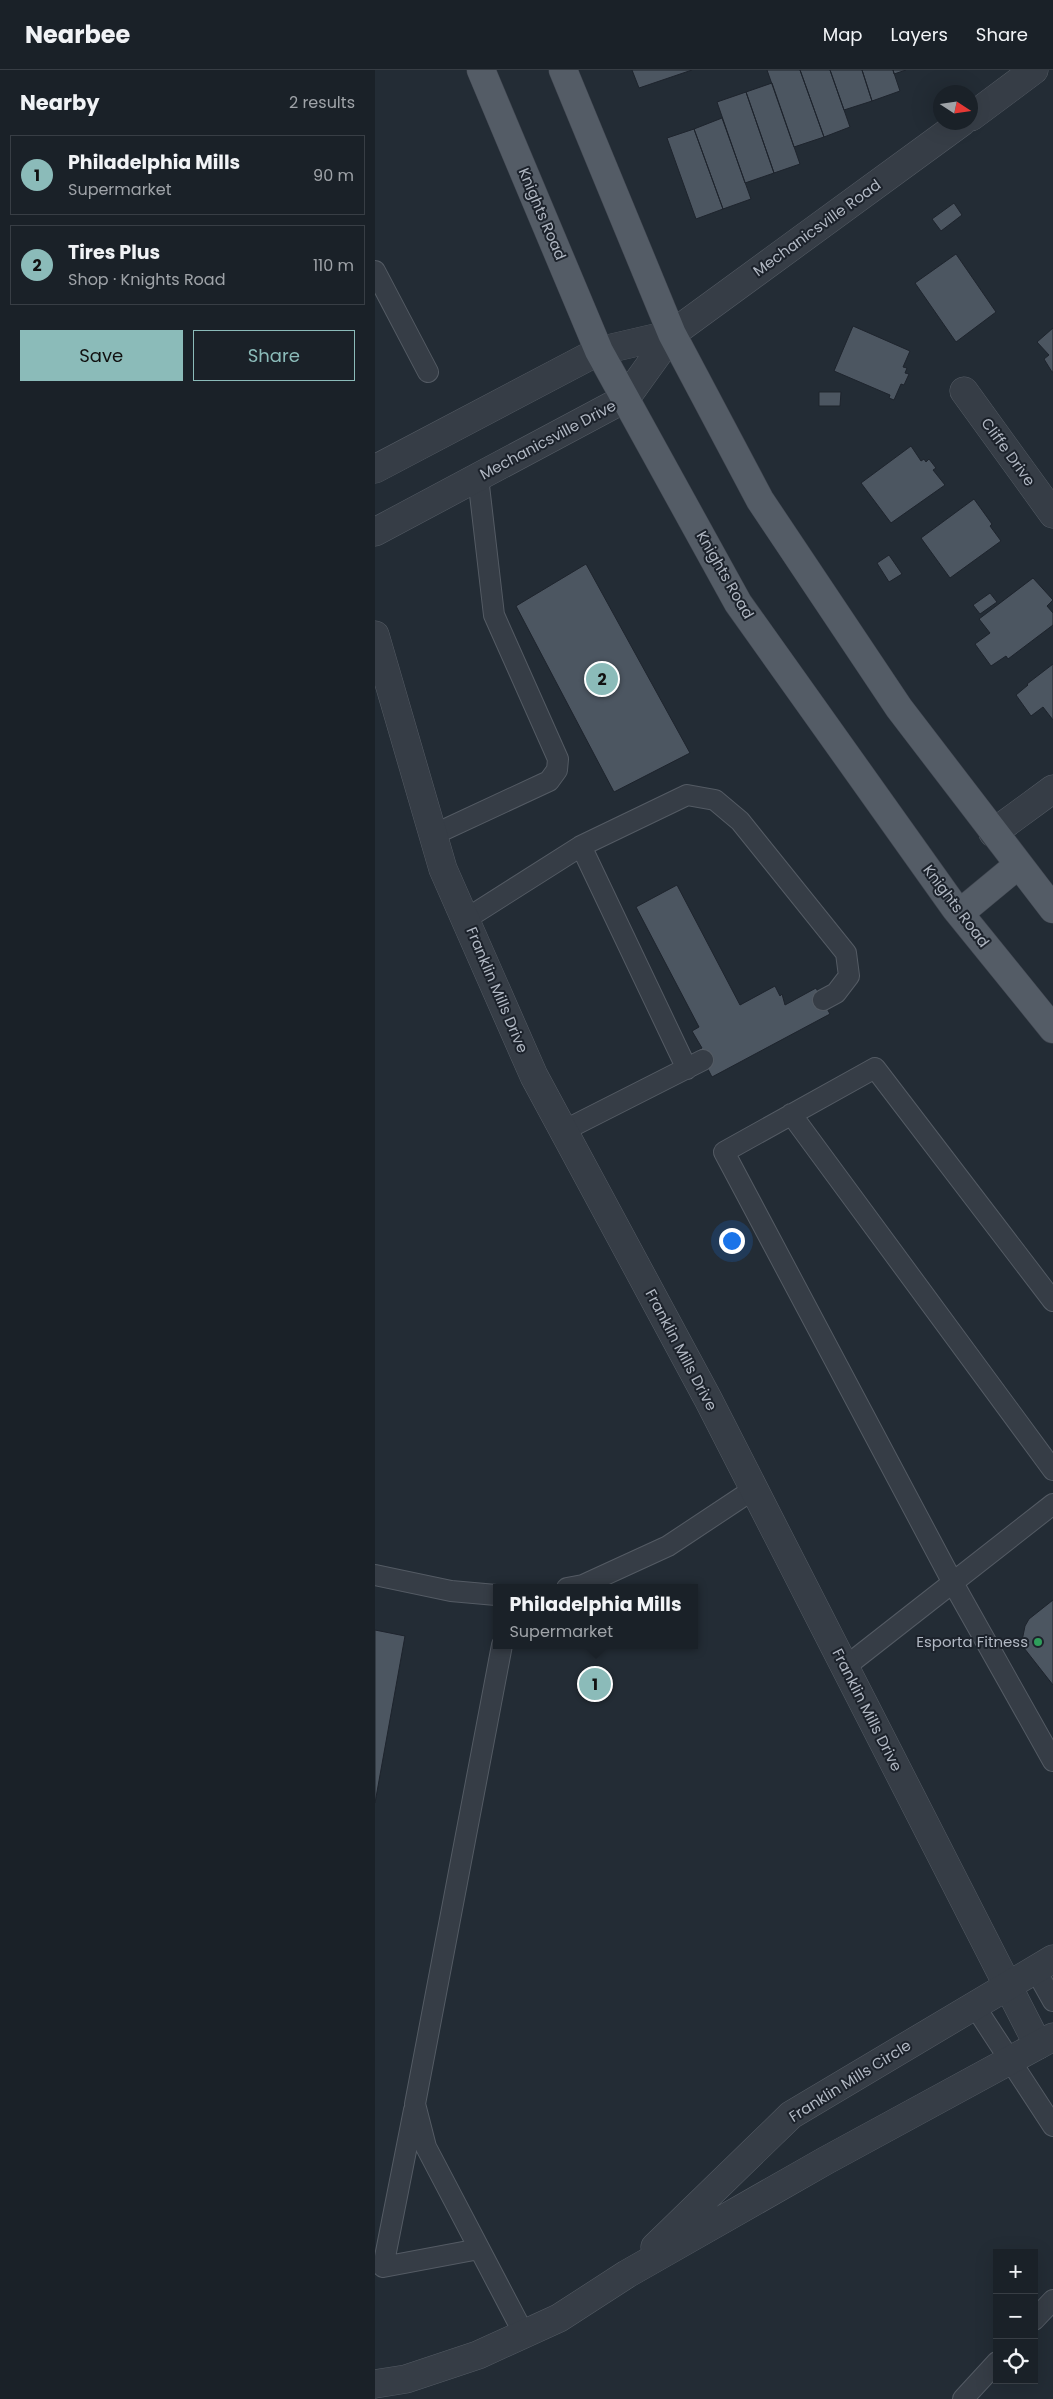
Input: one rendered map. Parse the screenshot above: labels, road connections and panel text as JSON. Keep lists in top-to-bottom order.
{
  "streets": {
    "main road": ["Knights Road"],
    "street": [
      "Mechanicsville Road",
      "Mechanicsville Drive",
      "Cliffe Drive",
      "Franklin Mills Drive",
      "Franklin Mills Circle"
    ]
  },
  "crossings": [
    ["Knights Road", "Mechanicsville Drive"],
    ["Mechanicsville Road", "Mechanicsville Drive"],
    ["Franklin Mills Drive", "Franklin Mills Circle"]
  ],
  "places": ["Esporta Fitness"],
  "north": "right",
  "page": {
    "header": "Nearbee",
    "nav": ["Map", "Layers", "Share"],
    "heading": ["Nearby", "2 results"],
    "list": [
      {
        "mark": "1",
        "name": "Philadelphia Mills",
        "note": "Supermarket",
        "value": "90 m"
      },
      {
        "mark": "2",
        "name": "Tires Plus",
        "note": "Shop · Knights Road",
        "value": "110 m"
      }
    ],
    "buttons": ["Save", "Share"],
    "pins": ["2", "1"],
    "popup": ["Philadelphia Mills", "Supermarket"],
    "map_buttons": ["+", "−"]
  }
}
